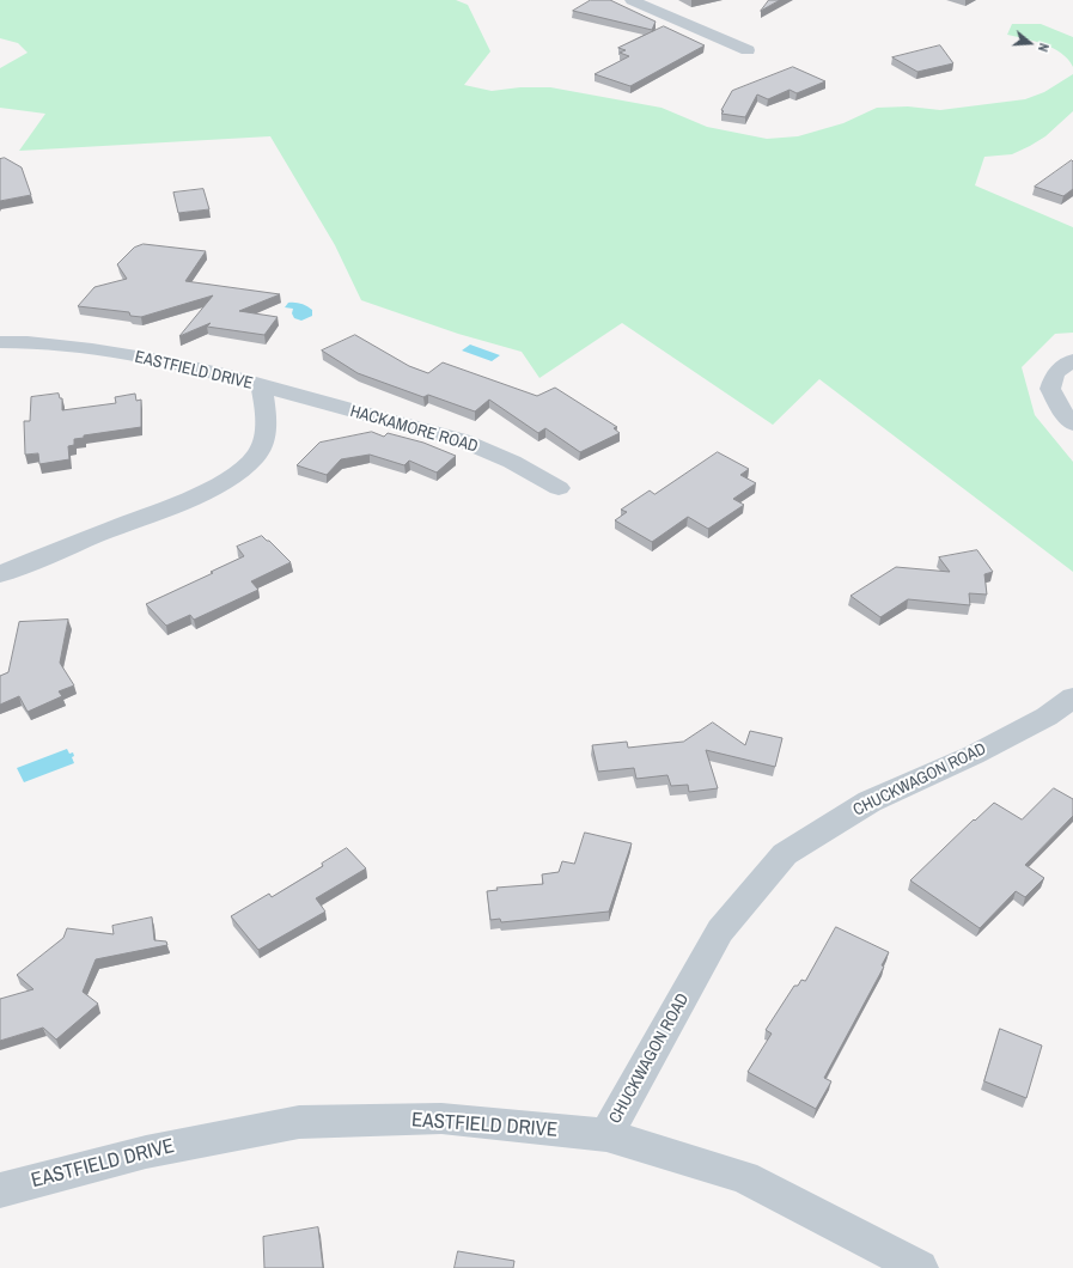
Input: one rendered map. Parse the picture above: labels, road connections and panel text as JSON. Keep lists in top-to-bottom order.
{
  "streets": {
    "street": ["EASTFIELD DRIVE", "HACKAMORE ROAD", "CHUCKWAGON ROAD"]
  },
  "crossings": [
    ["EASTFIELD DRIVE", "HACKAMORE ROAD"],
    ["EASTFIELD DRIVE", "CHUCKWAGON ROAD"]
  ],
  "north": "right"
}
